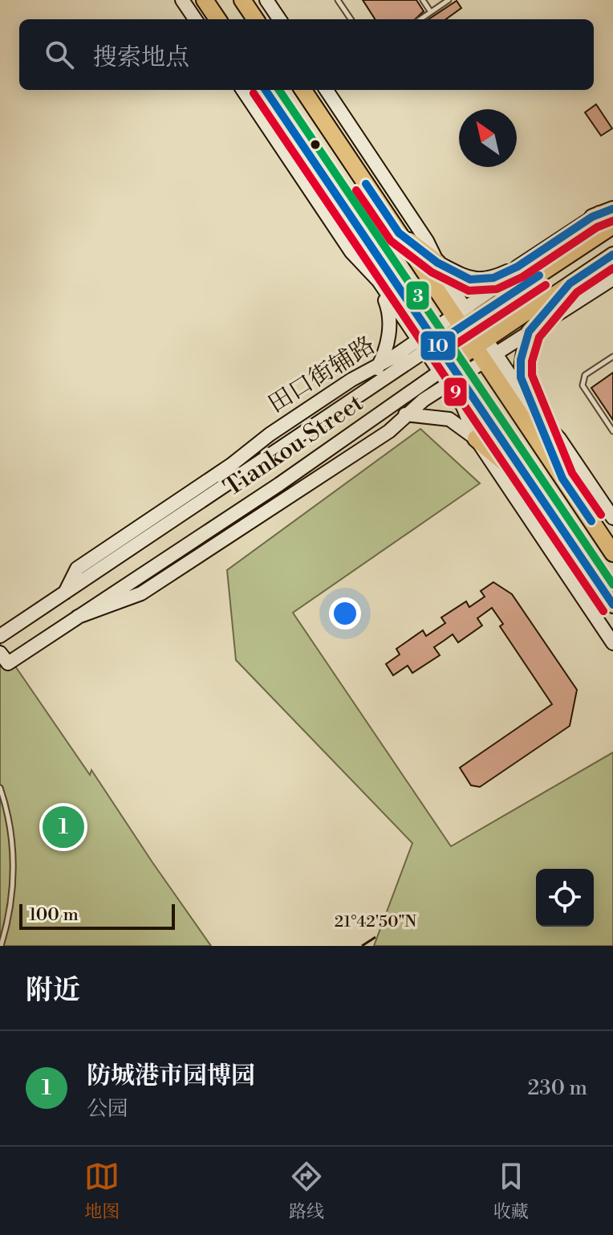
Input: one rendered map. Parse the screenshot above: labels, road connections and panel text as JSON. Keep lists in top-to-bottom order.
{
  "streets": {
    "main road": ["Tiankou Street"],
    "street": ["田口街辅路"]
  },
  "crossings": [
    ["田口街辅路", "Tiankou Street"]
  ],
  "lines": ["transit line 10", "transit line 3", "transit line 9"],
  "scale_bar": "100 m",
  "north": "top left",
  "page": {
    "search": "搜索地点",
    "pins": "1",
    "scale": "100 m",
    "heading": "附近",
    "list": [
      {
        "mark": "1",
        "name": "防城港市园博园",
        "note": "公园",
        "value": "230 m"
      }
    ],
    "nav": ["地图", "路线", "收藏"]
  },
  "coordinates": ["21°42'50\"N"]
}
